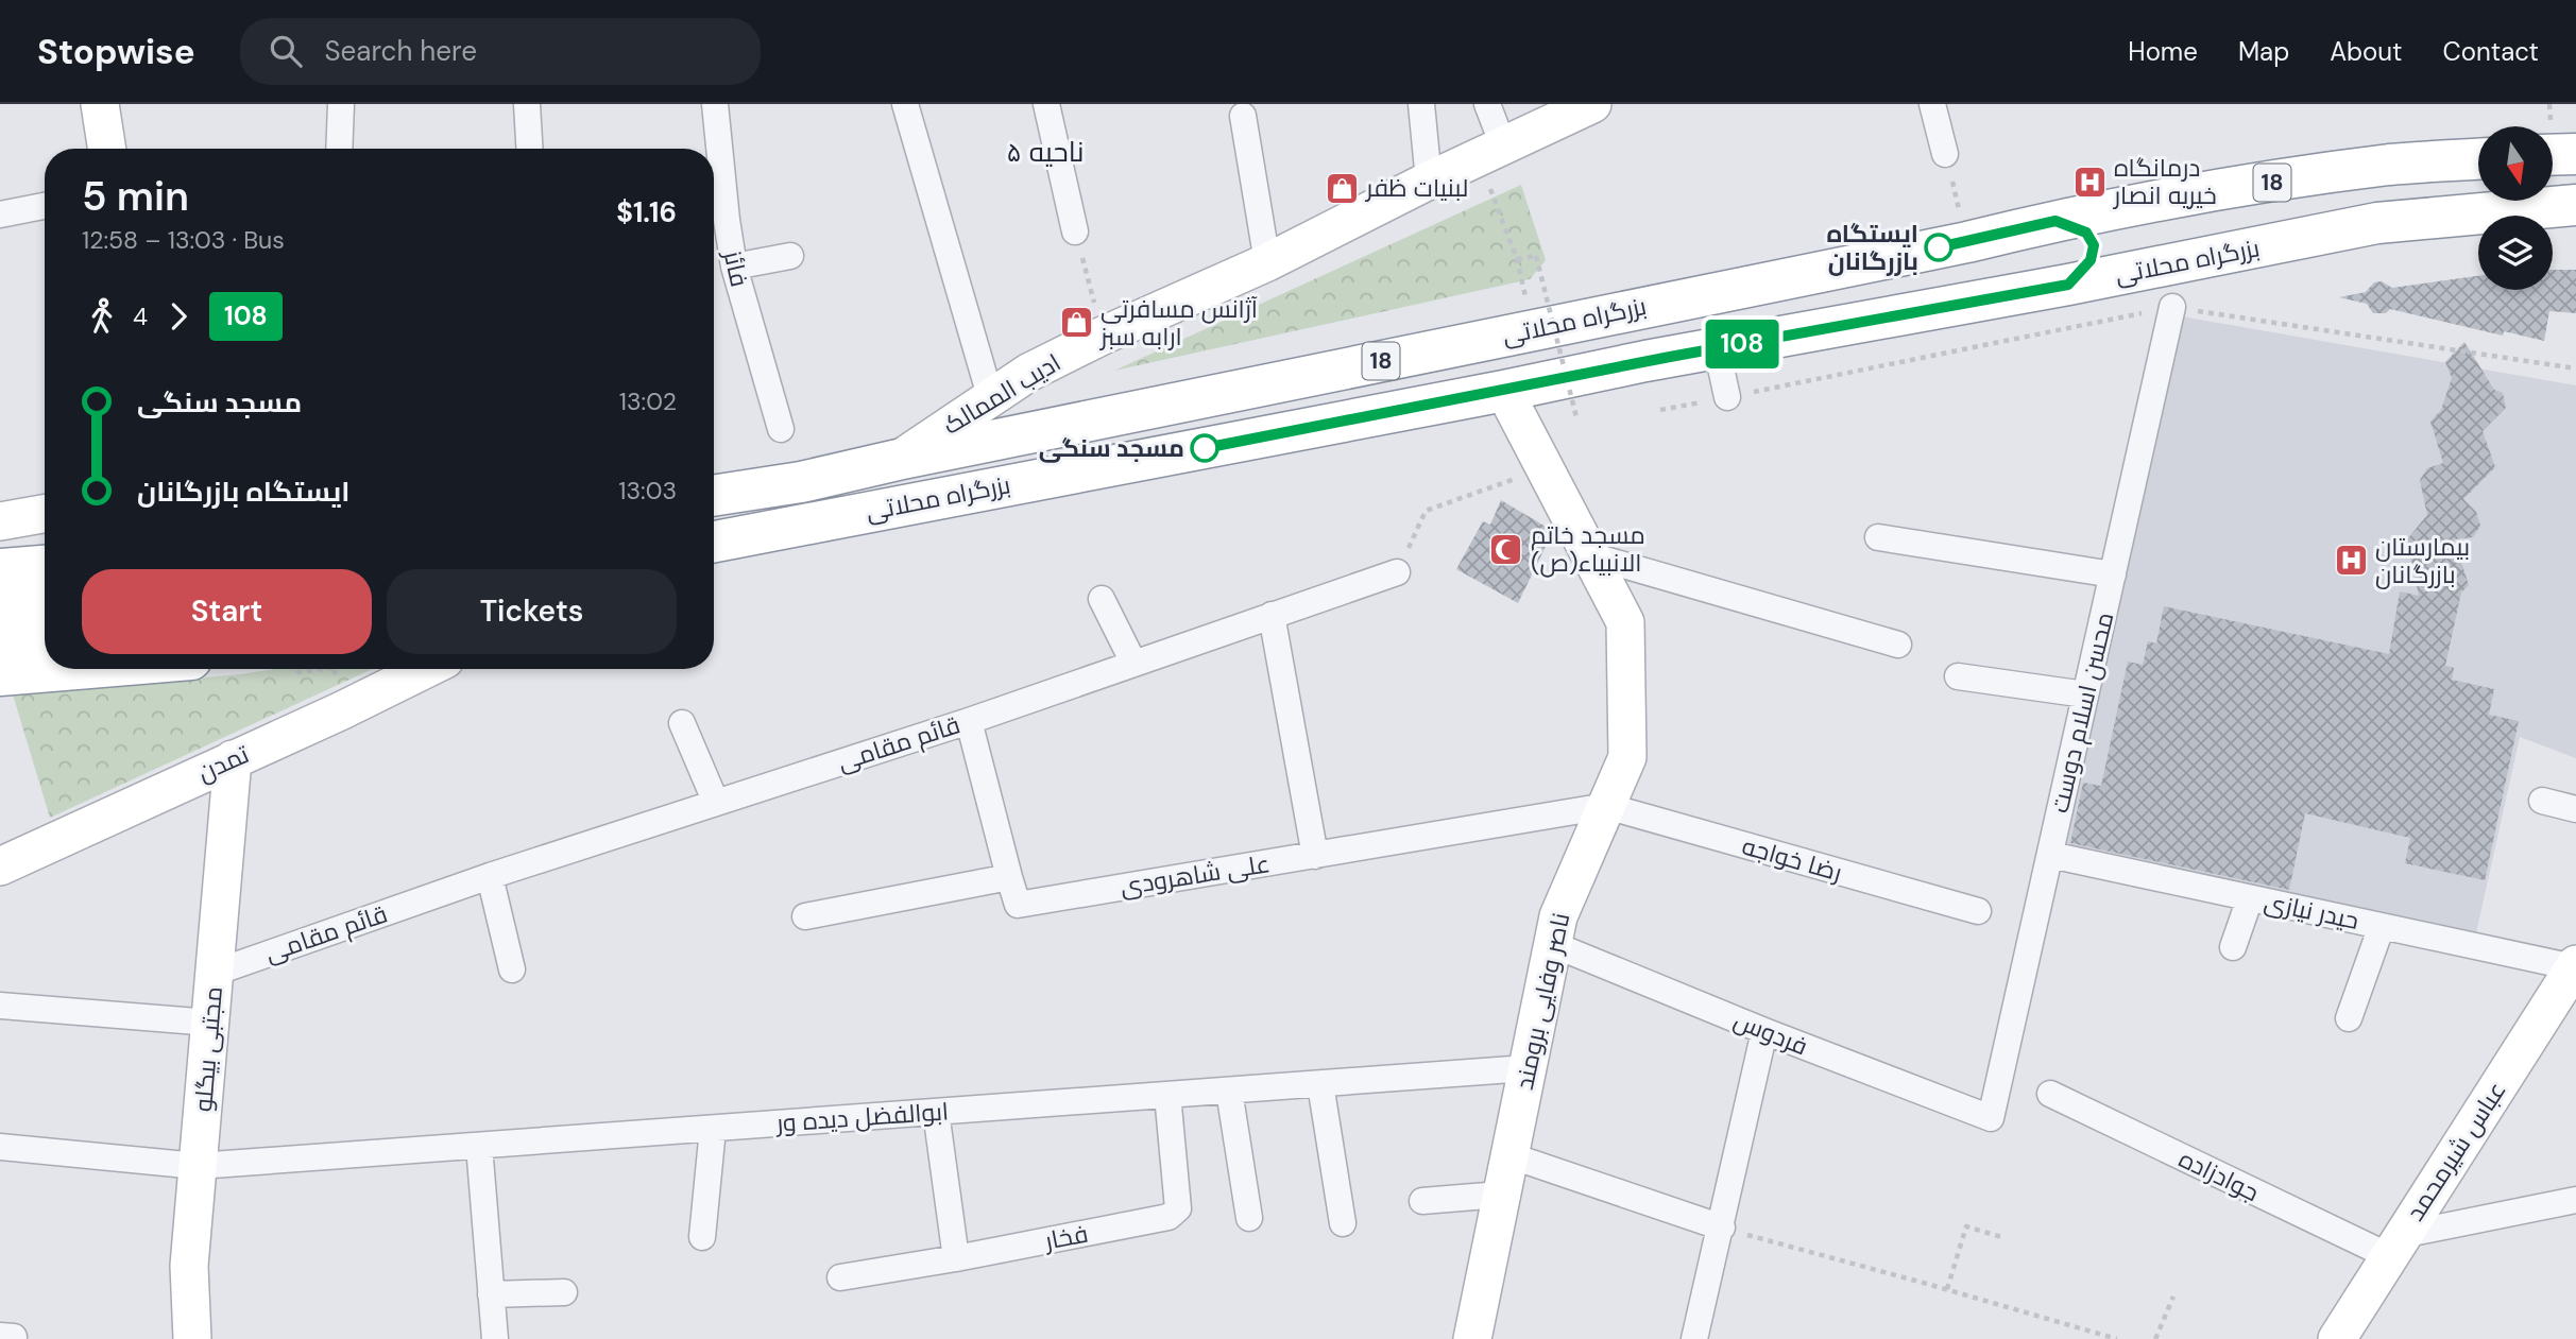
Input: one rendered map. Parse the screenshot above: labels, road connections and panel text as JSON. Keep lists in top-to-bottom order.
{
  "streets": {
    "highway": ["18", "بزرگراه محلاتی"],
    "street": [
      "فائز",
      "ادیب الممالک",
      "محسن اسلام دوست",
      "قائم مقامی",
      "تمدن",
      "رضا خواجه",
      "علی شاهرودی",
      "حیدر نیازی",
      "ناصر وفایی برومند",
      "فردوس",
      "مجتبی بیگلو",
      "ابوالفضل دیده ور",
      "عباس شیرمحمد",
      "جوادزاده",
      "فخار"
    ]
  },
  "crossings": [
    ["بزرگراه محلاتی", "ادیب الممالک"],
    ["بزرگراه محلاتی", "ناصر وفایی برومند"],
    ["محسن اسلام دوست", "حیدر نیازی"],
    ["محسن اسلام دوست", "فردوس"],
    ["قائم مقامی", "مجتبی بیگلو"],
    ["تمدن", "مجتبی بیگلو"],
    ["رضا خواجه", "علی شاهرودی"],
    ["رضا خواجه", "ناصر وفایی برومند"],
    ["علی شاهرودی", "ناصر وفایی برومند"],
    ["حیدر نیازی", "عباس شیرمحمد"],
    ["ناصر وفایی برومند", "فردوس"],
    ["ناصر وفایی برومند", "ابوالفضل دیده ور"],
    ["مجتبی بیگلو", "ابوالفضل دیده ور"],
    ["ابوالفضل دیده ور", "فخار"],
    ["عباس شیرمحمد", "جوادزاده"]
  ],
  "districts": ["ناحیه ۵"],
  "places": {
    "hospital": ["درمانگاه خیریه انصار", "بیمارستان بازرگانان"],
    "shop": ["لبنیات ظفر", "آژانس مسافرتی ارابه سبز"],
    "other": ["ایستگاه بازرگانان", "مسجد سنگی"],
    "mosque": ["مسجد خاتم الانبیاء(ص)"]
  },
  "lines": ["bus line 108"],
  "north": "bottom",
  "page": {
    "header": "Stopwise",
    "search": "Search here",
    "nav": [
      "Home",
      "Map",
      "About",
      "Contact"
    ],
    "on_map": "108",
    "heading": ["5 min", "12:58 – 13:03 · Bus", "$1.16"],
    "legs": ["4", "108"],
    "list": [
      {
        "name": "مسجد سنگی",
        "value": "13:02"
      },
      {
        "name": "ایستگاه بازرگانان",
        "value": "13:03"
      }
    ],
    "buttons": ["Start", "Tickets"]
  }
}
